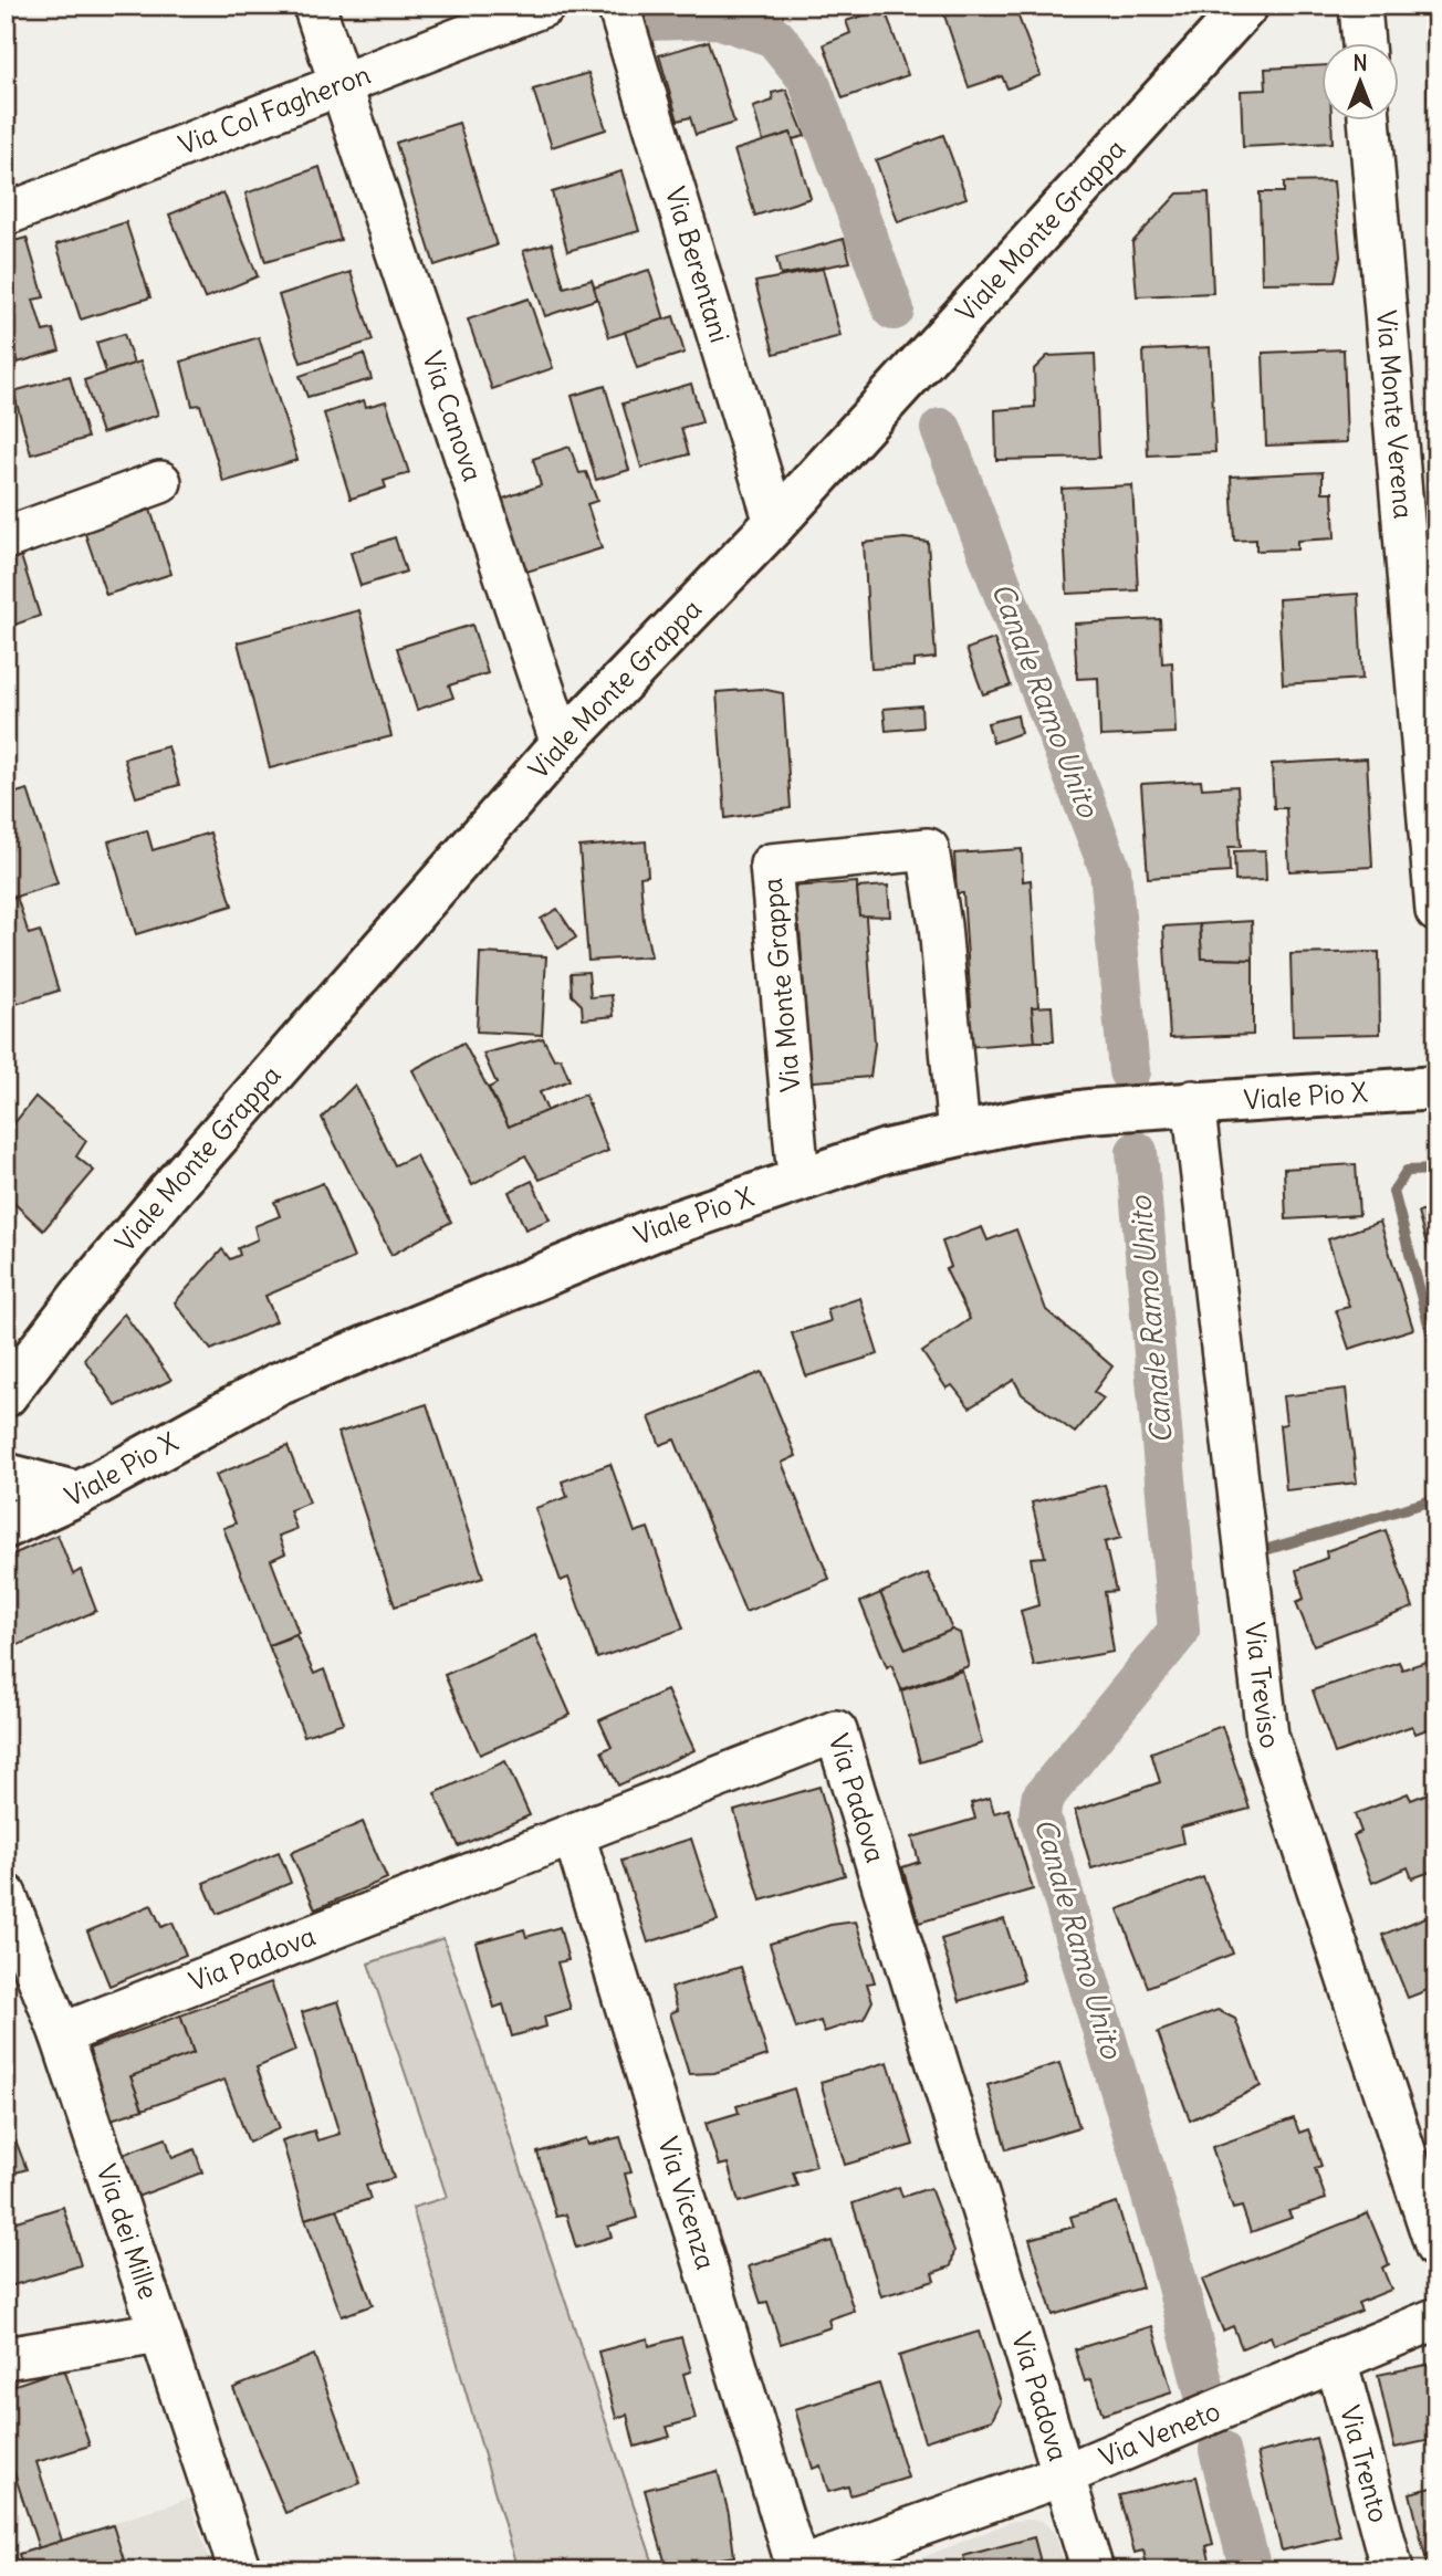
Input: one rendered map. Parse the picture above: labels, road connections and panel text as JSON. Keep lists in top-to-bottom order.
{
  "streets": {
    "street": [
      "Via Col Fagheron",
      "Viale Monte Grappa",
      "Via Berentani",
      "Via Canova",
      "Via Monte Verena",
      "Via Monte Grappa",
      "Viale Pio X",
      "Via Treviso",
      "Via Padova",
      "Via Vicenza",
      "Via dei Mille",
      "Via Veneto",
      "Via Trento"
    ]
  },
  "crossings": [
    ["Via Col Fagheron", "Via Canova"],
    ["Viale Monte Grappa", "Via Berentani"],
    ["Viale Monte Grappa", "Via Canova"],
    ["Via Monte Grappa", "Viale Pio X"],
    ["Viale Pio X", "Via Treviso"],
    ["Via Padova", "Via Vicenza"],
    ["Via Padova", "Via dei Mille"],
    ["Via Padova", "Via Veneto"],
    ["Via Vicenza", "Via Veneto"],
    ["Via Veneto", "Via Trento"]
  ],
  "water": ["Canale Ramo Unito"],
  "north": "top"
}
